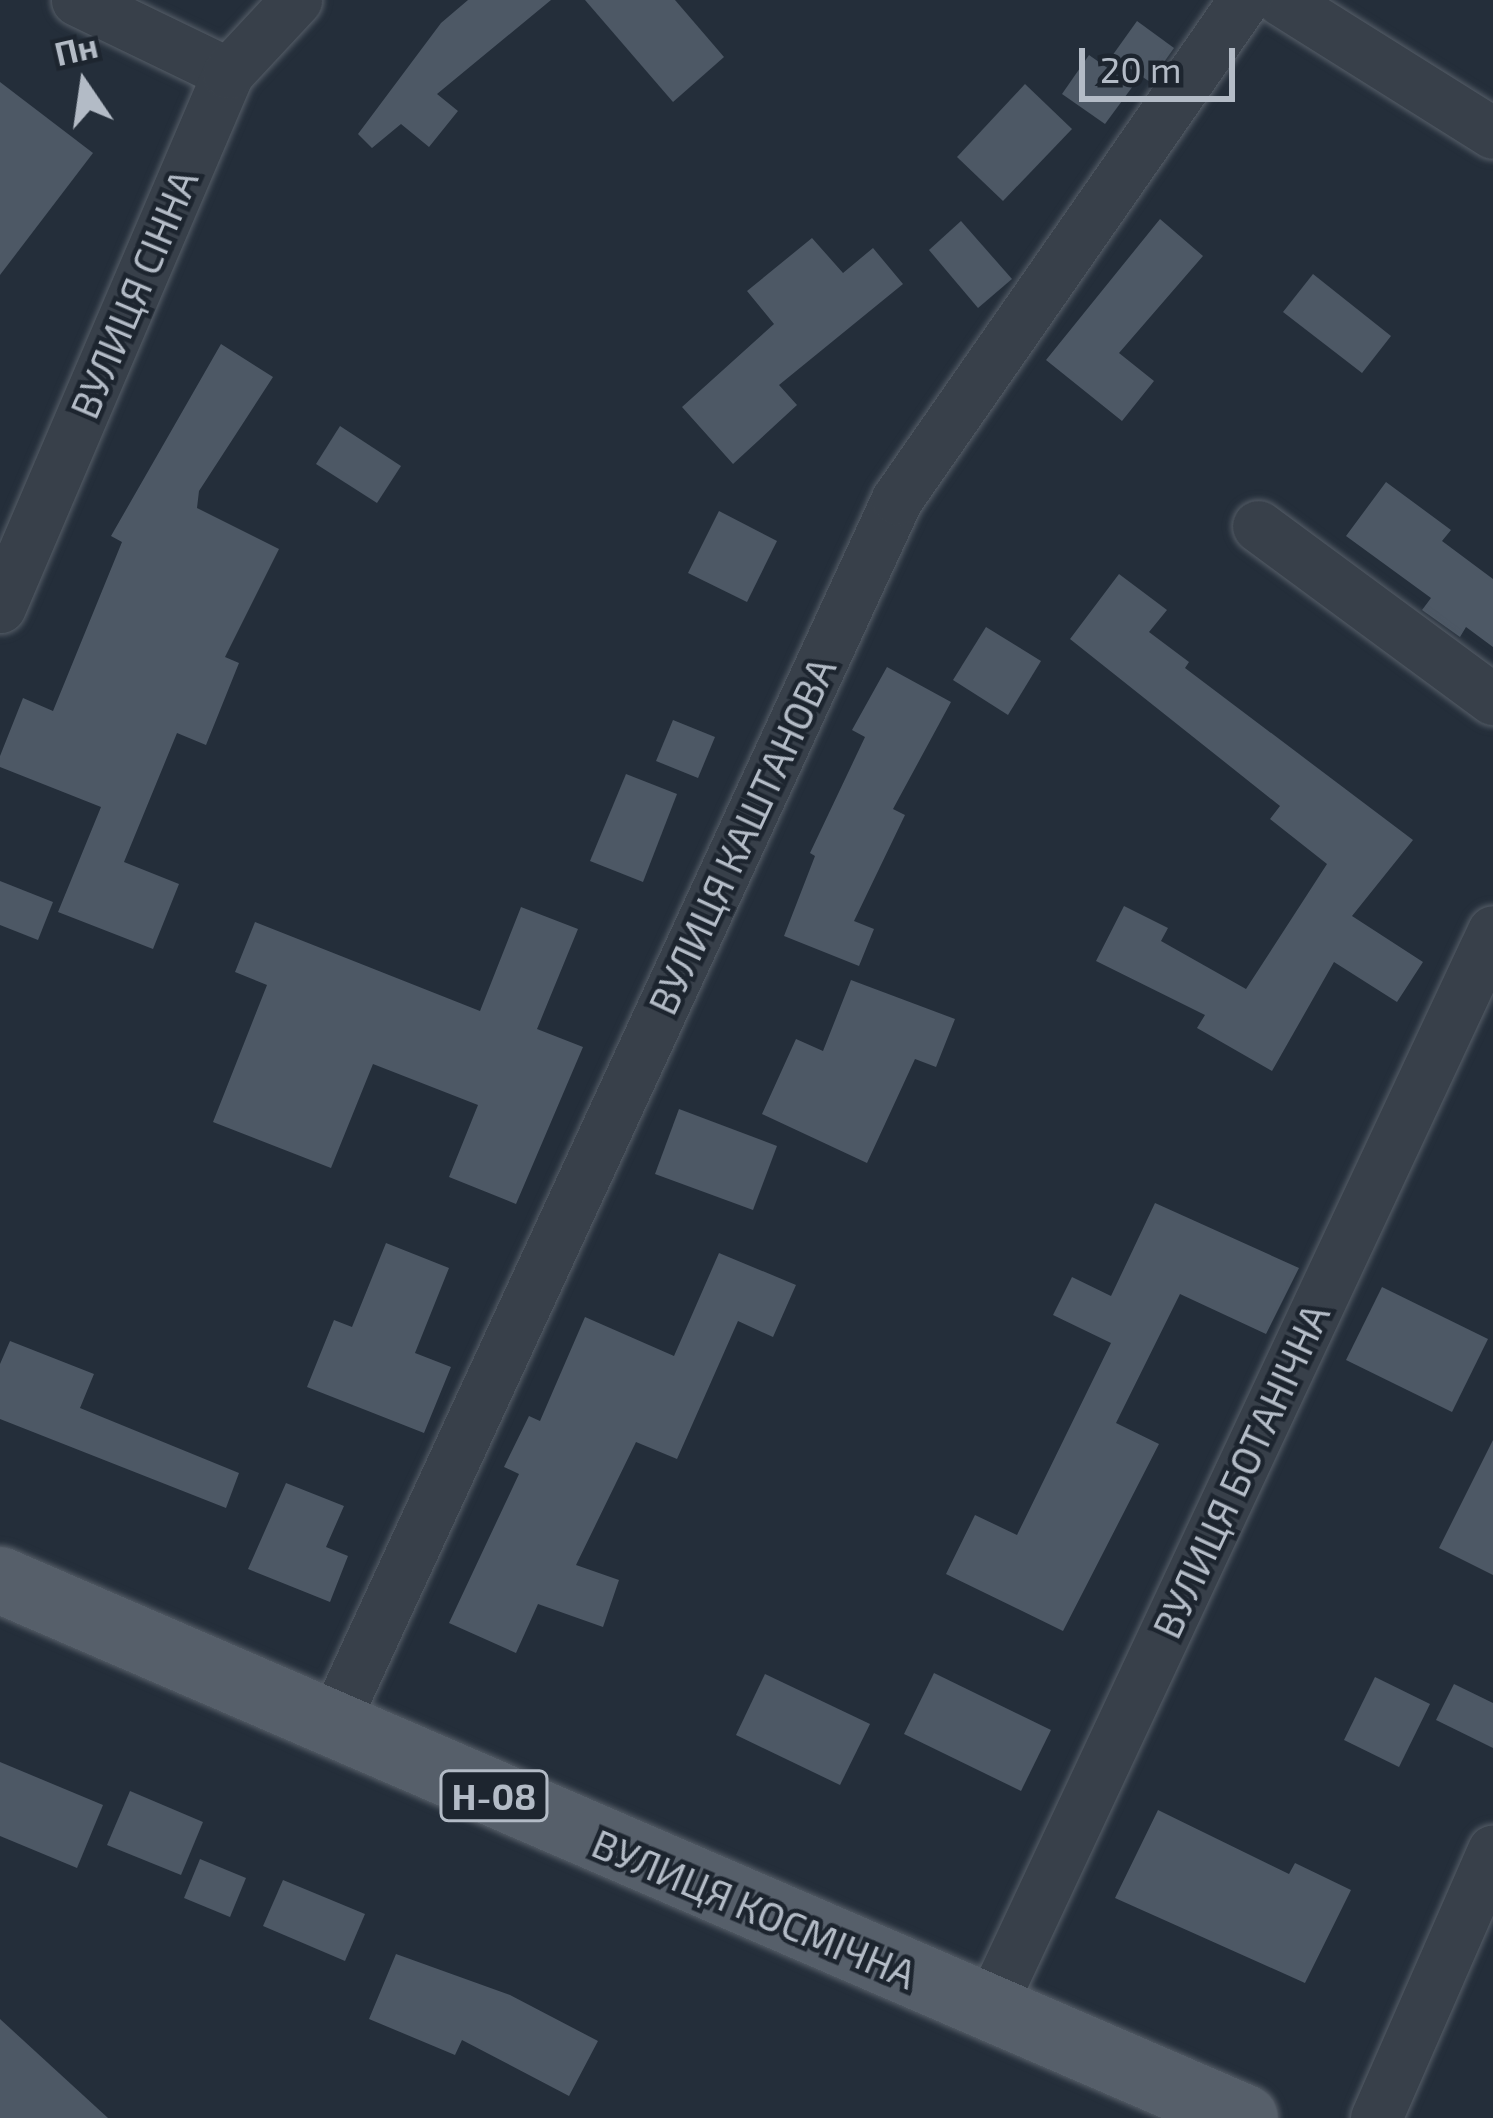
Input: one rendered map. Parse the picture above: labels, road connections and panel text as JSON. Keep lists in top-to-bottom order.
{
  "streets": {
    "main road": ["Н-08", "ВУЛИЦЯ КОСМІЧНА"],
    "street": ["ВУЛИЦЯ СІННА", "ВУЛИЦЯ КАШТАНОВА", "ВУЛИЦЯ БОТАНІЧНА"]
  },
  "crossings": [
    ["ВУЛИЦЯ КАШТАНОВА", "ВУЛИЦЯ КОСМІЧНА"],
    ["ВУЛИЦЯ БОТАНІЧНА", "ВУЛИЦЯ КОСМІЧНА"]
  ],
  "scale_bar": "20 m",
  "north": "top"
}
